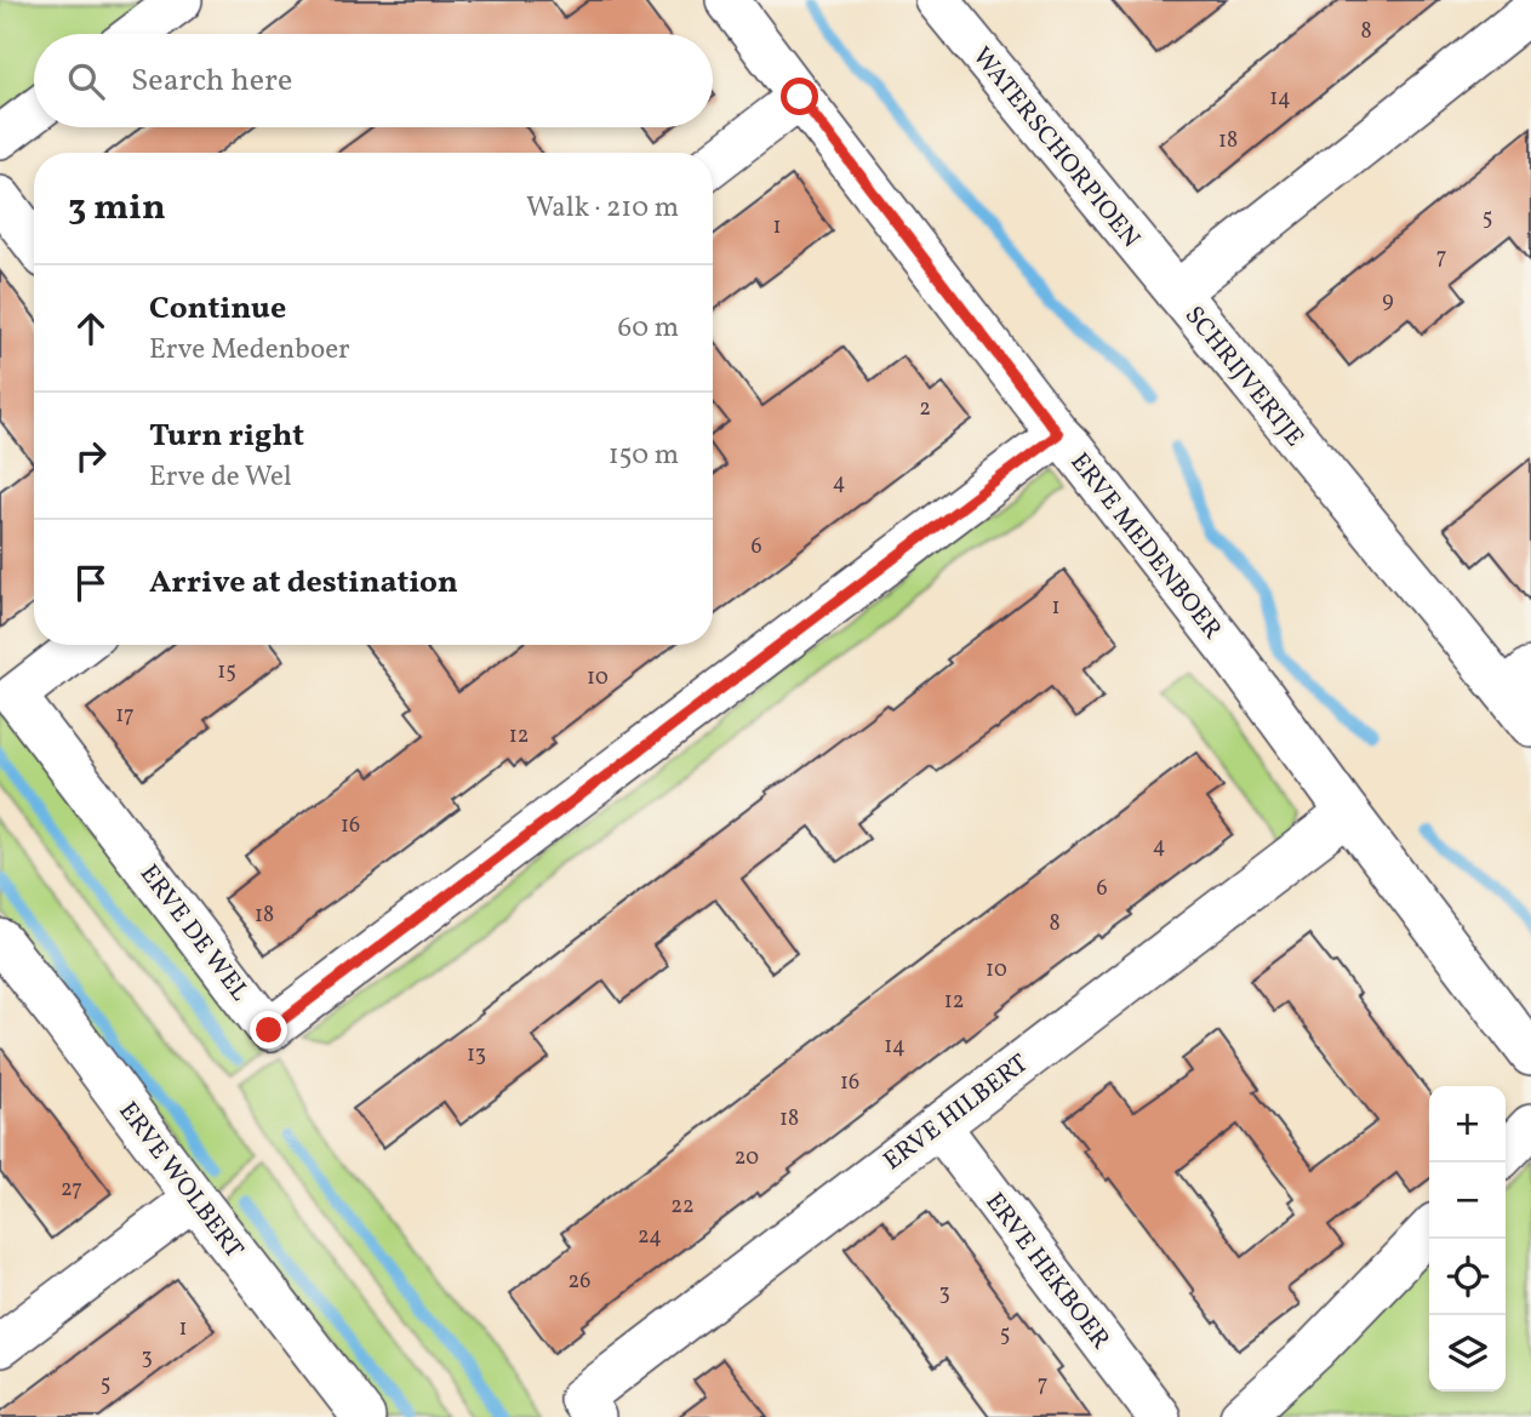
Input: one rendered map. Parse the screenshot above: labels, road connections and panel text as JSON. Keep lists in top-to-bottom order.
{
  "streets": {
    "street": [
      "WATERSCHORPIOEN",
      "SCHRIJVERTJE",
      "ERVE MEDENBOER",
      "ERVE DE WEL",
      "ERVE HILBERT",
      "ERVE WOLBERT",
      "ERVE HEKBOER"
    ]
  },
  "crossings": [
    ["WATERSCHORPIOEN", "SCHRIJVERTJE"],
    ["ERVE MEDENBOER", "ERVE DE WEL"],
    ["ERVE MEDENBOER", "ERVE HILBERT"],
    ["ERVE HILBERT", "ERVE HEKBOER"]
  ],
  "house_numbers": [
    "8",
    "14",
    "18",
    "5",
    "1",
    "7",
    "9",
    "2",
    "4",
    "6",
    "1",
    "15",
    "10",
    "17",
    "12",
    "16",
    "4",
    "6",
    "18",
    "8",
    "10",
    "12",
    "14",
    "13",
    "16",
    "18",
    "20",
    "27",
    "22",
    "24",
    "26",
    "3",
    "1",
    "5",
    "3",
    "5",
    "7"
  ],
  "page": {
    "search": "Search here",
    "heading": ["3 min", "Walk · 210 m"],
    "list": [
      ["Continue", "Erve Medenboer", "60 m"],
      ["Turn right", "Erve de Wel", "150 m"],
      "Arrive at destination"
    ],
    "map_buttons": ["+", "−"]
  }
}
